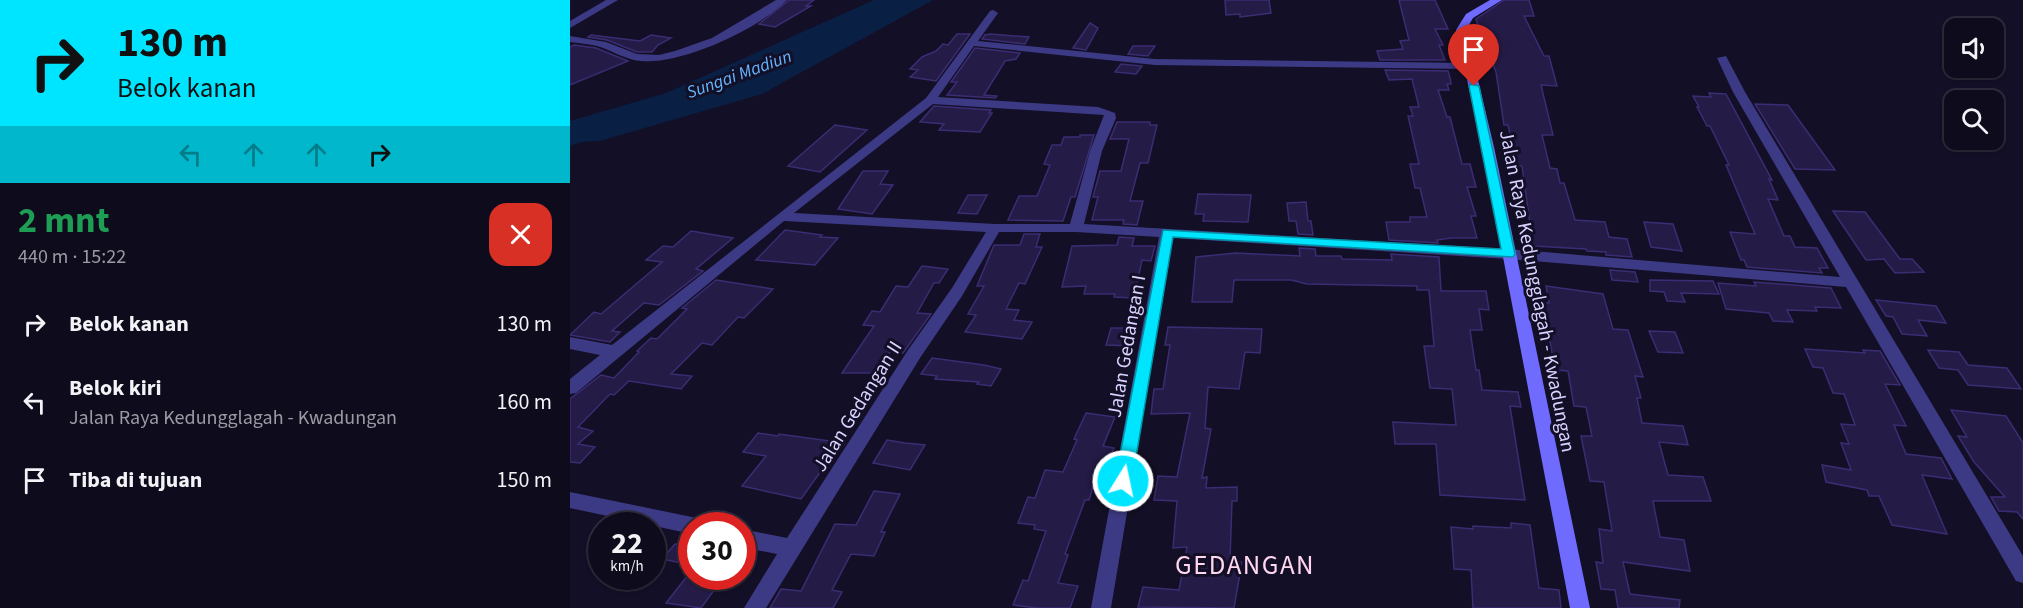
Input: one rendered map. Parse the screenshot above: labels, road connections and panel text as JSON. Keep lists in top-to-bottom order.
{
  "streets": {
    "main road": ["Jalan Raya Kedungglagah - Kwadungan"],
    "street": ["Jalan Gedangan I", "Jalan Gedangan II"]
  },
  "districts": ["GEDANGAN"],
  "water": ["Sungai Madiun"],
  "page": {
    "turn": ["130 m", "Belok kanan"],
    "heading": ["2 mnt", "440 m · 15:22"],
    "list": [
      {
        "name": "Belok kanan",
        "value": "130 m"
      },
      {
        "name": "Belok kiri",
        "note": "Jalan Raya Kedungglagah - Kwadungan",
        "value": "160 m"
      },
      {
        "name": "Tiba di tujuan",
        "value": "150 m"
      }
    ],
    "speed": "22 km/h",
    "limit": "30"
  }
}
